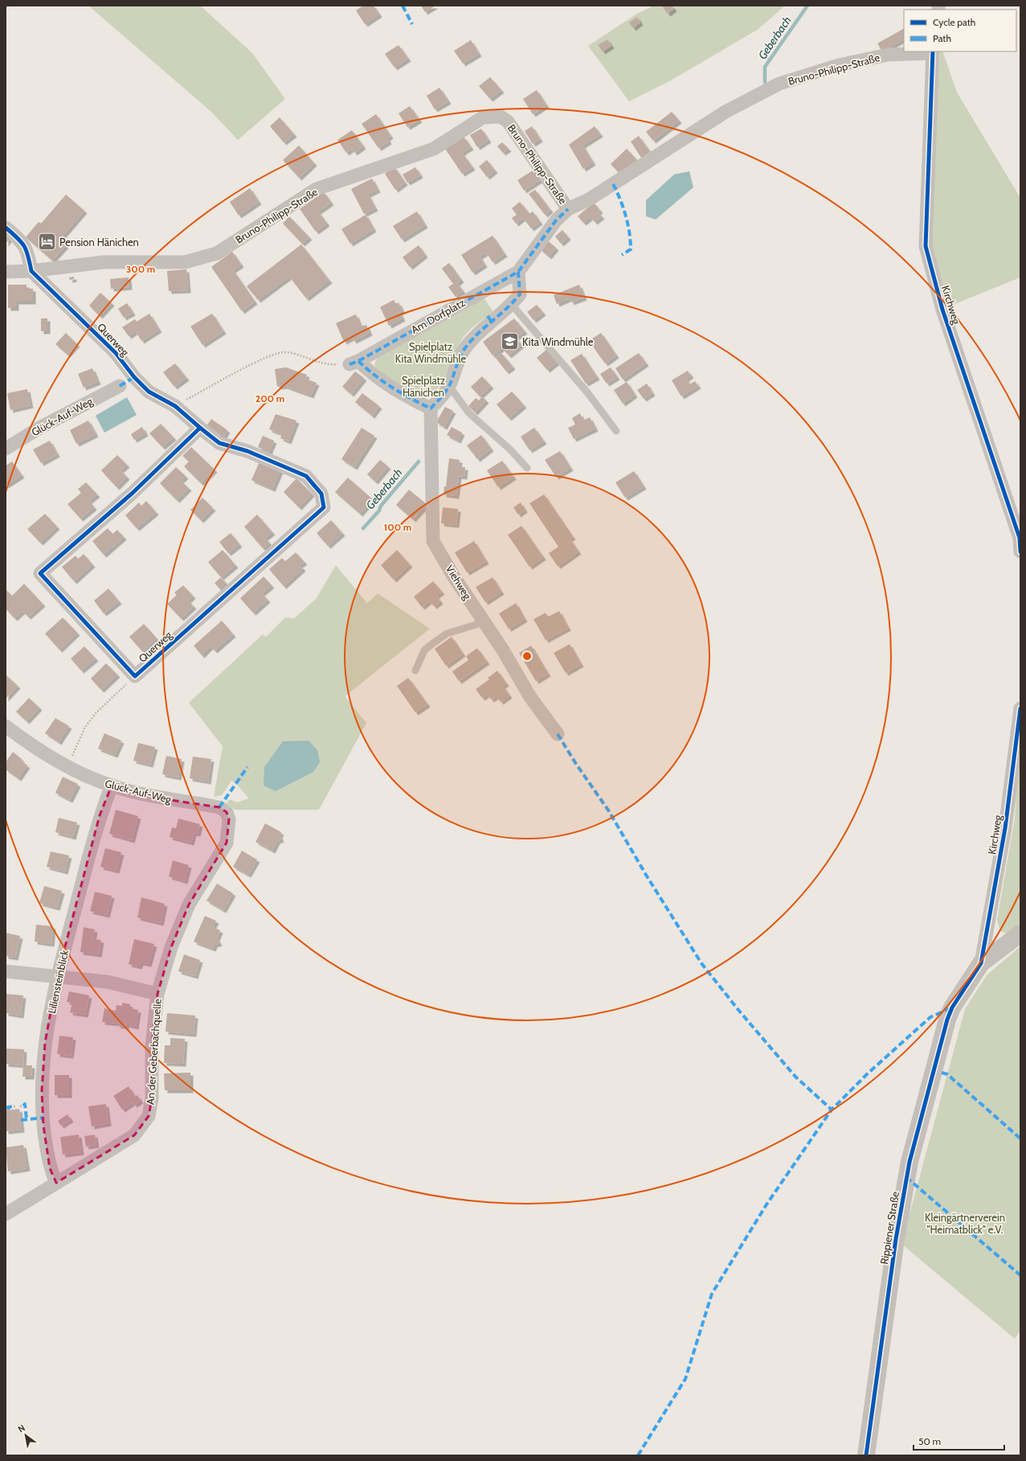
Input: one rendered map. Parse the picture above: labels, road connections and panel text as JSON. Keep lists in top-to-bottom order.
{
  "streets": {
    "street": [
      "Bruno-Philipp-Straße",
      "Kirchweg",
      "Am Dorfplatz",
      "Querweg",
      "Glück-Auf-Weg",
      "Viehweg",
      "Liliensteinblick",
      "An der Geberbachquelle",
      "Rippiener Straße"
    ]
  },
  "crossings": [
    ["Bruno-Philipp-Straße", "Kirchweg"],
    ["Bruno-Philipp-Straße", "Am Dorfplatz"],
    ["Bruno-Philipp-Straße", "Querweg"],
    ["Kirchweg", "Rippiener Straße"],
    ["Glück-Auf-Weg", "Liliensteinblick"],
    ["Glück-Auf-Weg", "An der Geberbachquelle"],
    ["Liliensteinblick", "An der Geberbachquelle"]
  ],
  "water": ["Geberbach"],
  "parks": ["Spielplatz Kita Windmühle", "Spielplatz Hänichen", "Kleingärtnerverein \"Heimatblick\" e.V."],
  "places": {
    "hotel": ["Pension Hänichen"],
    "school or university": ["Kita Windmühle"]
  },
  "legend": ["Cycle path", "Path"],
  "scale_bar": "50 m",
  "north": "top left",
  "rings": ["300 m", "200 m", "100 m"]
}
